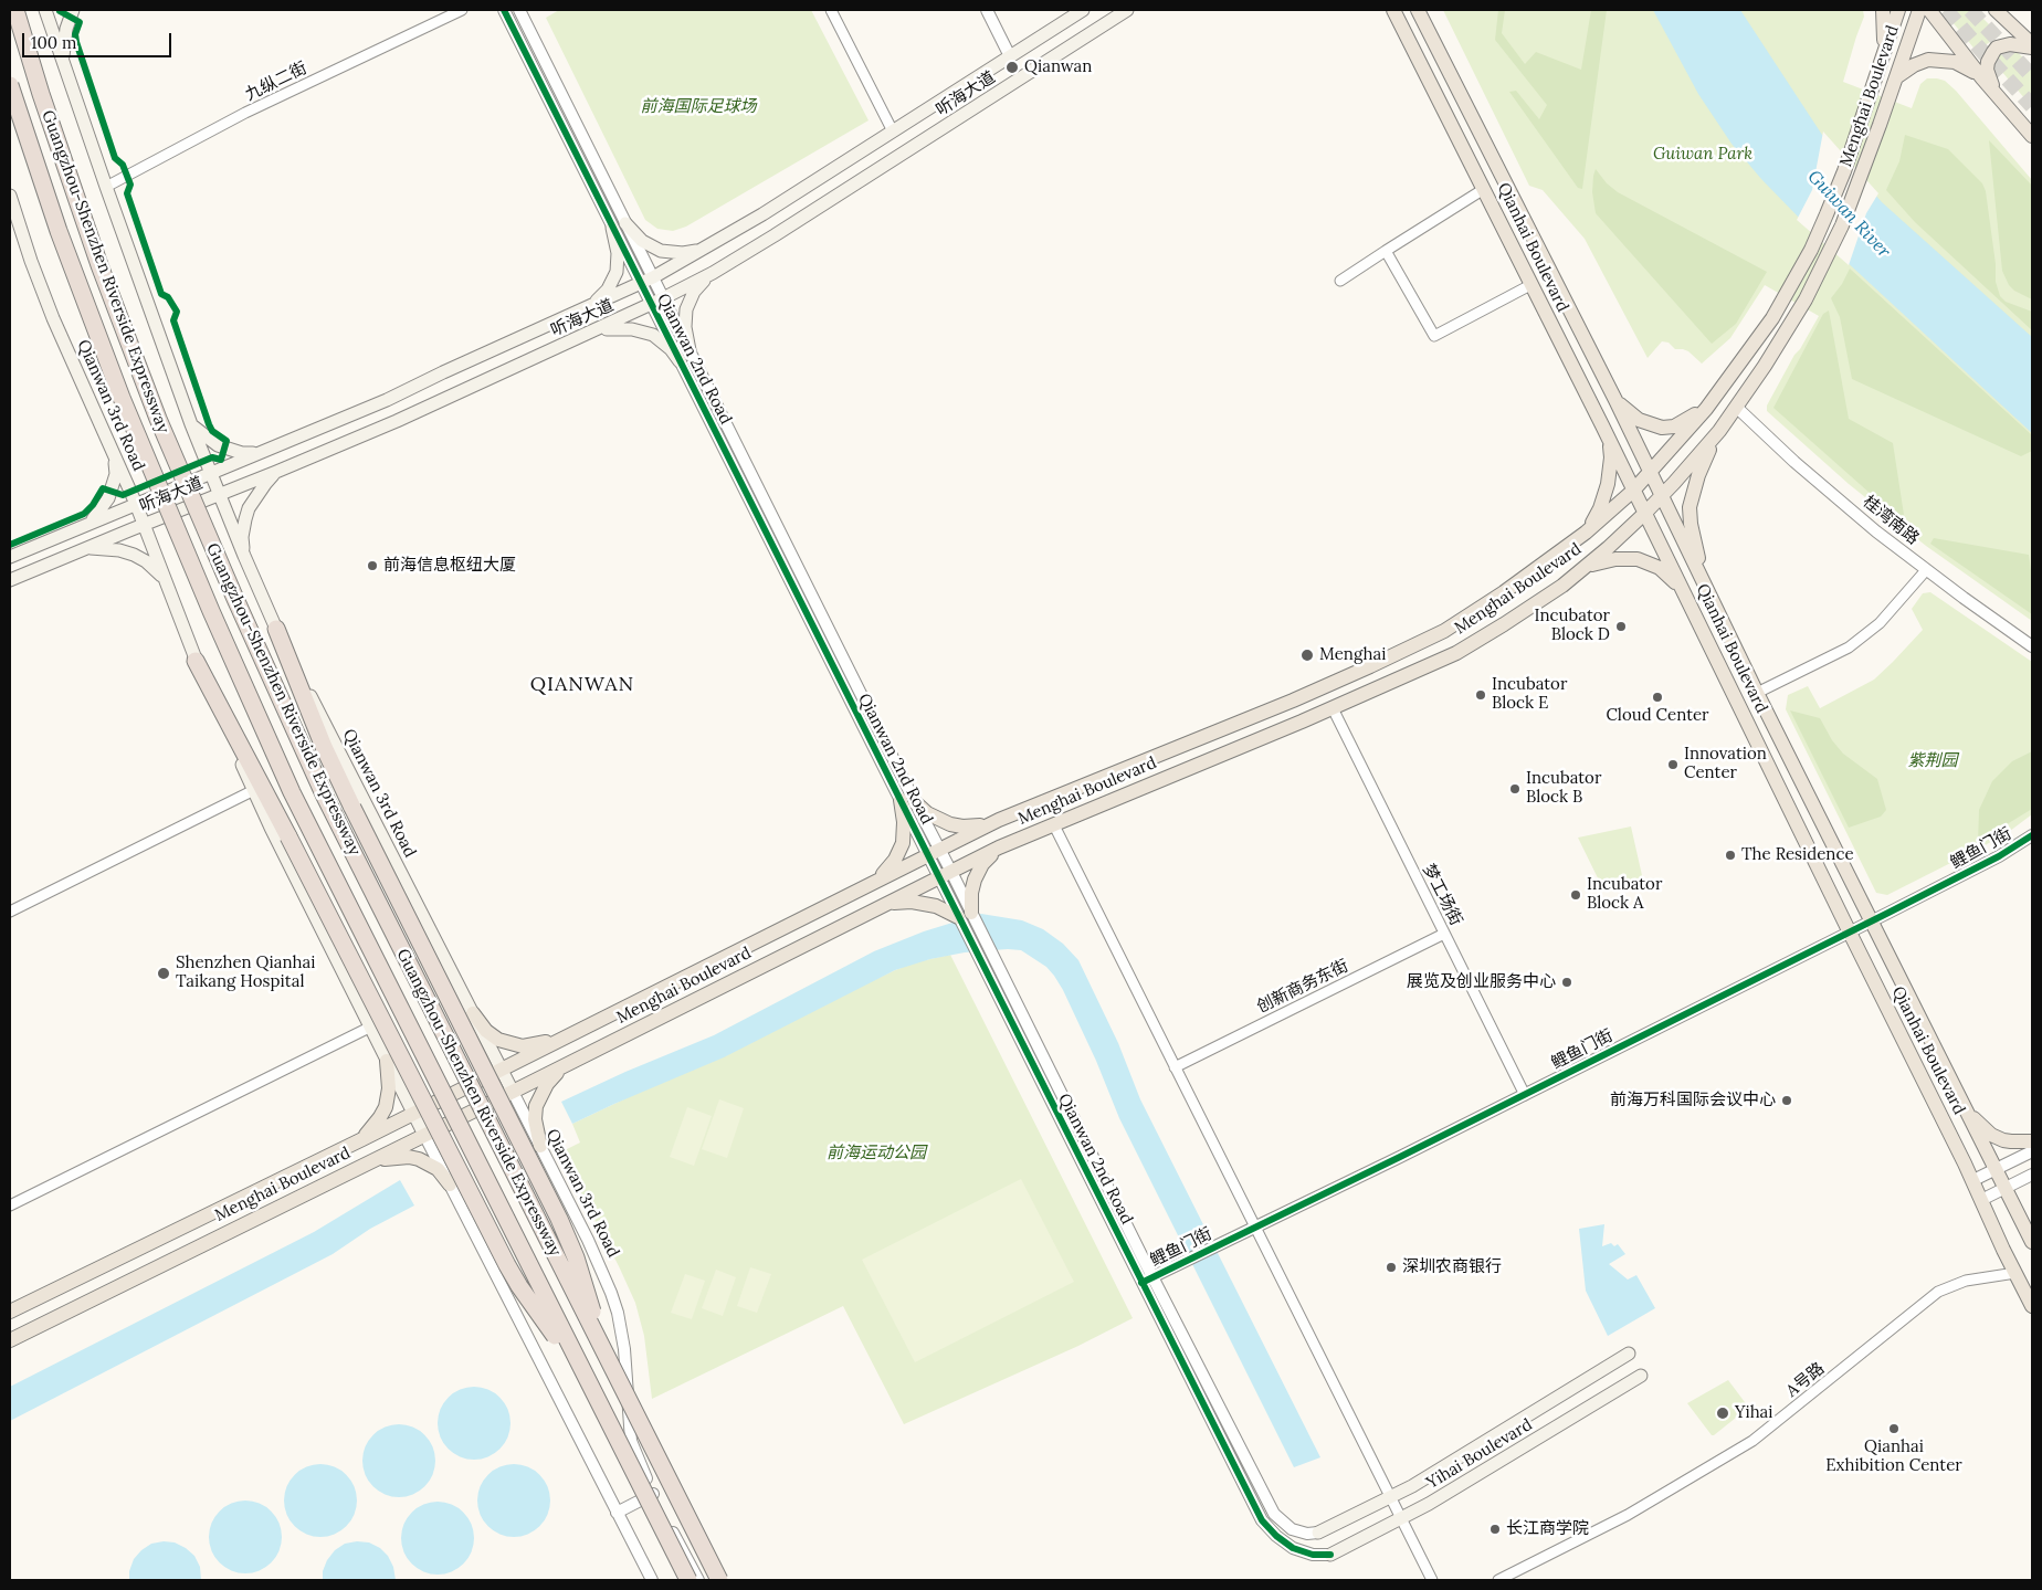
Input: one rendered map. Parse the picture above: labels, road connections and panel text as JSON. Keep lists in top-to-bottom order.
{
  "streets": {
    "highway": ["Guangzhou-Shenzhen Riverside Expressway"],
    "main road": [
      "听海大道",
      "Menghai Boulevard",
      "Qianhai Boulevard",
      "Qianwan 3rd Road",
      "Yihai Boulevard"
    ],
    "street": [
      "九纵二街",
      "Qianwan 2nd Road",
      "桂湾南路",
      "鲤鱼门街",
      "梦工场街",
      "创新商务东街",
      "A号路"
    ]
  },
  "crossings": [
    ["九纵二街", "Qianwan 3rd Road"],
    ["听海大道", "Qianwan 2nd Road"],
    ["听海大道", "Qianwan 3rd Road"],
    ["Menghai Boulevard", "Qianhai Boulevard"],
    ["Menghai Boulevard", "Qianwan 2nd Road"],
    ["Menghai Boulevard", "Qianwan 3rd Road"],
    ["Menghai Boulevard", "桂湾南路"],
    ["Menghai Boulevard", "梦工场街"],
    ["Qianhai Boulevard", "鲤鱼门街"],
    ["Qianhai Boulevard", "A号路"],
    ["Qianwan 2nd Road", "鲤鱼门街"],
    ["Qianwan 2nd Road", "Yihai Boulevard"],
    ["鲤鱼门街", "梦工场街"],
    ["梦工场街", "创新商务东街"]
  ],
  "districts": ["QIANWAN"],
  "water": ["Guiwan River"],
  "parks": [
    "前海国际足球场",
    "Guiwan Park",
    "紫荆园",
    "前海运动公园"
  ],
  "places": [
    "Qianwan",
    "前海信息枢纽大厦",
    "Incubator Block D",
    "Menghai",
    "Incubator Block E",
    "Cloud Center",
    "Innovation Center",
    "Incubator Block B",
    "The Residence",
    "Incubator Block A",
    "Shenzhen Qianhai Taikang Hospital",
    "展览及创业服务中心",
    "前海万科国际会议中心",
    "深圳农商银行",
    "Yihai",
    "Qianhai Exhibition Center",
    "长江商学院"
  ],
  "scale_bar": "100 m"
}
